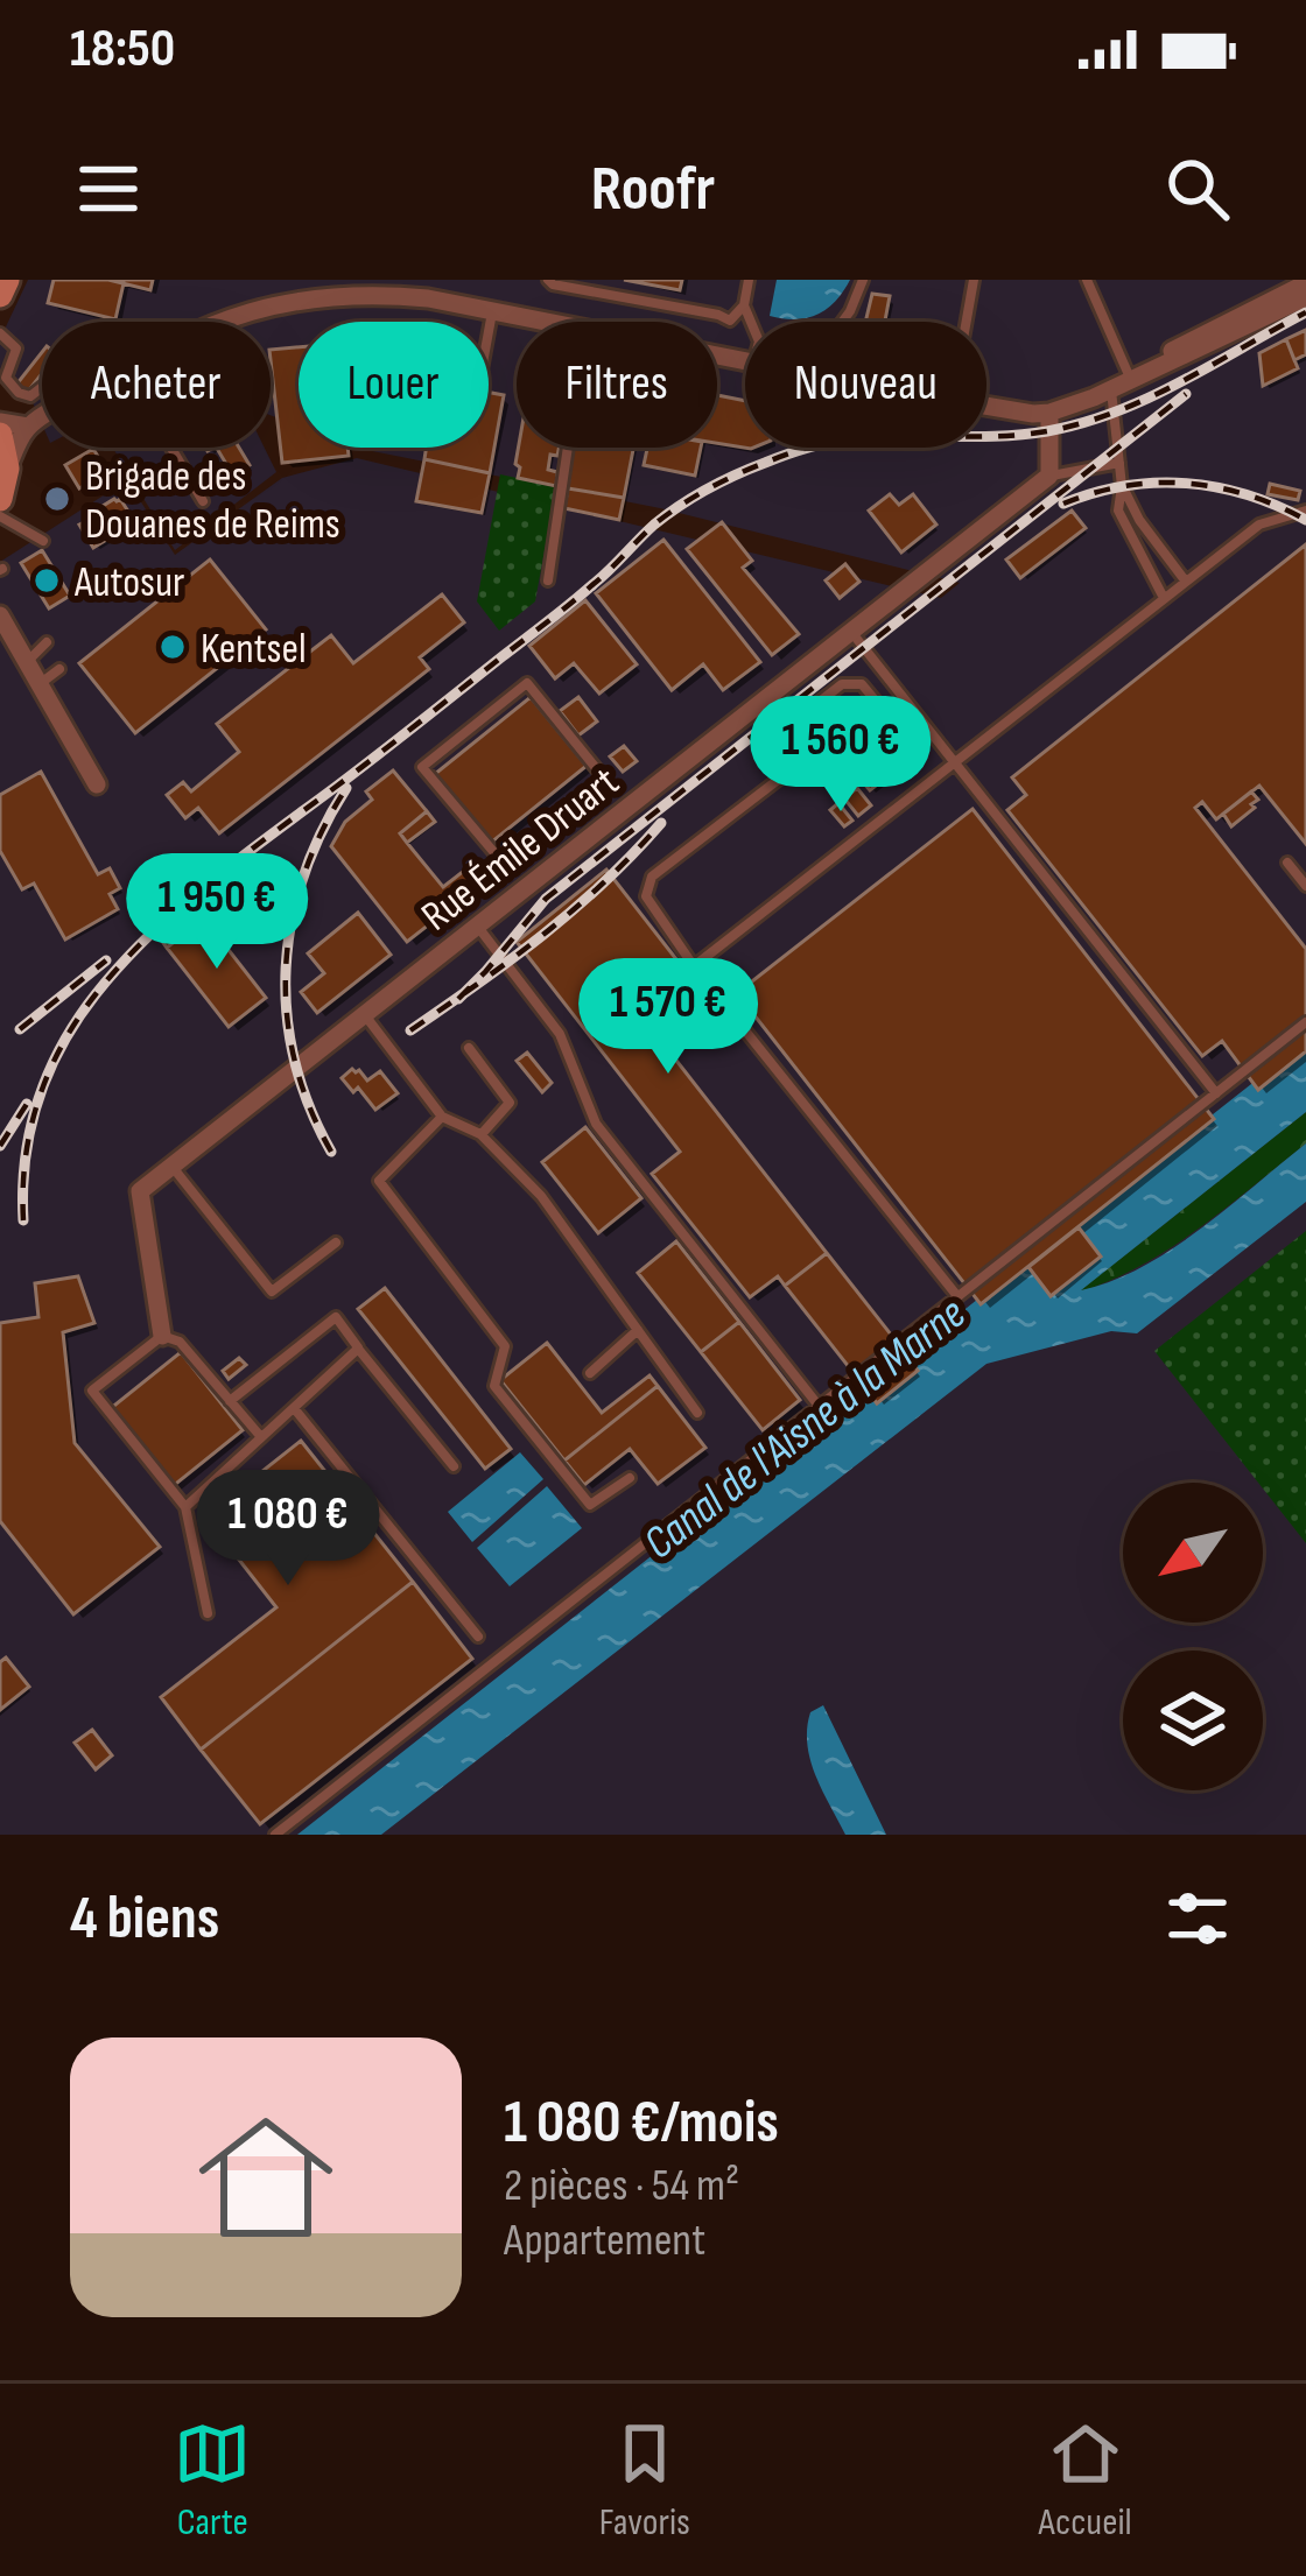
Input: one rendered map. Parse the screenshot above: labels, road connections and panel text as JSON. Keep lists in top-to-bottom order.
{
  "streets": {
    "street": ["Rue Émile Druart"]
  },
  "water": ["Canal de l'Aisne à la Marne"],
  "places": ["Brigade des Douanes de Reims", "Autosur", "Kentsel"],
  "north": "bottom left",
  "page": {
    "status": "18:50",
    "header": "Roofr",
    "chip": [
      "Acheter",
      "Louer",
      "Filtres",
      "Nouveau"
    ],
    "price": [
      "1 560 €",
      "1 950 €",
      "1 570 €",
      "1 080 €"
    ],
    "heading": "4 biens",
    "list": [
      {
        "name": "1 080 €/mois",
        "note": "2 pièces · 54 m² · Appartement"
      }
    ],
    "tabs": ["Carte", "Favoris", "Accueil"]
  }
}
